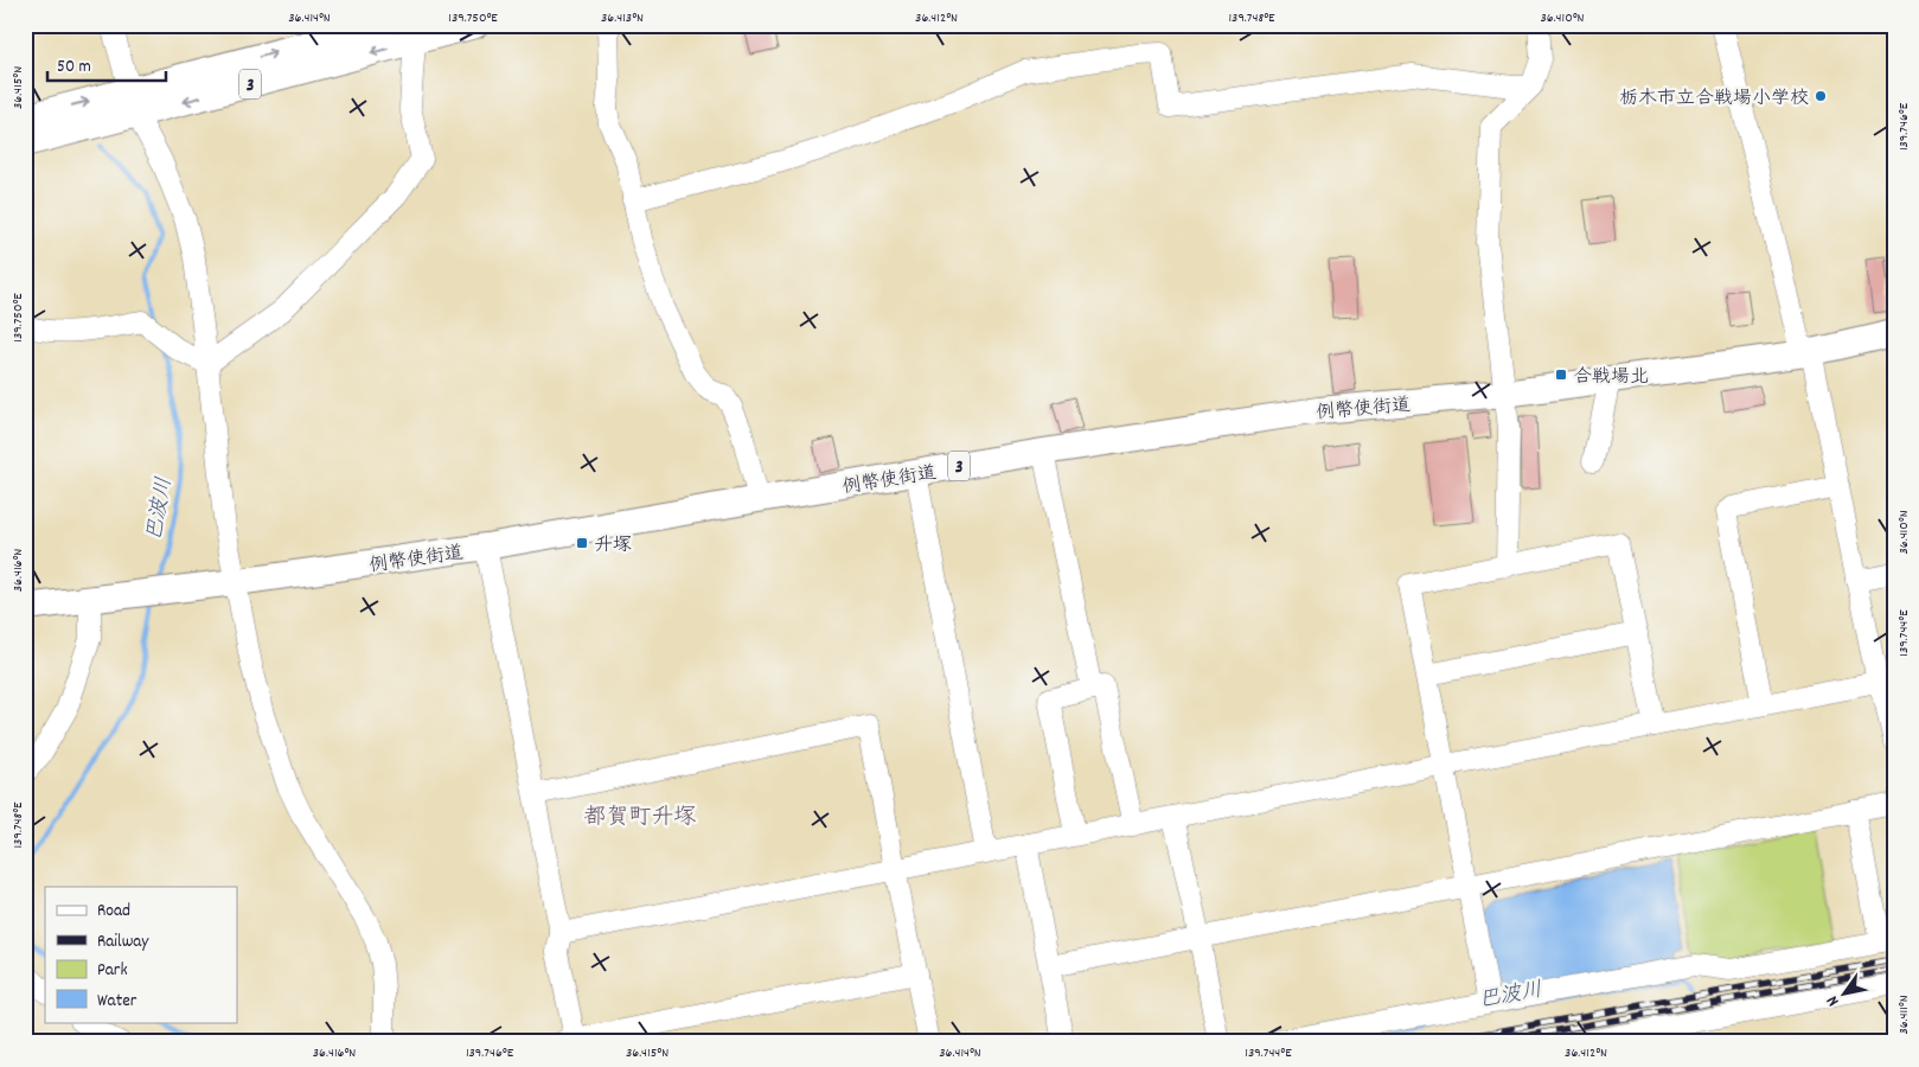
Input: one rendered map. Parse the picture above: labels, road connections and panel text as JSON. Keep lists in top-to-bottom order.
{
  "streets": {
    "main road": ["3", "例幣使街道"]
  },
  "districts": ["都賀町升塚"],
  "water": ["巴波川"],
  "places": {
    "other": ["栃木市立合戦場小学校"],
    "transit": ["合戦場北", "升塚"]
  },
  "legend": [
    "Road",
    "Railway",
    "Park",
    "Water"
  ],
  "scale_bar": "50 m",
  "north": "bottom left",
  "coordinates": [
    "36.414°N",
    "139.750°E",
    "36.413°N",
    "36.412°N",
    "139.748°E",
    "36.410°N",
    "36.415°N",
    "139.746°E",
    "36.416°N",
    "139.744°E",
    "36.411°N"
  ]
}
